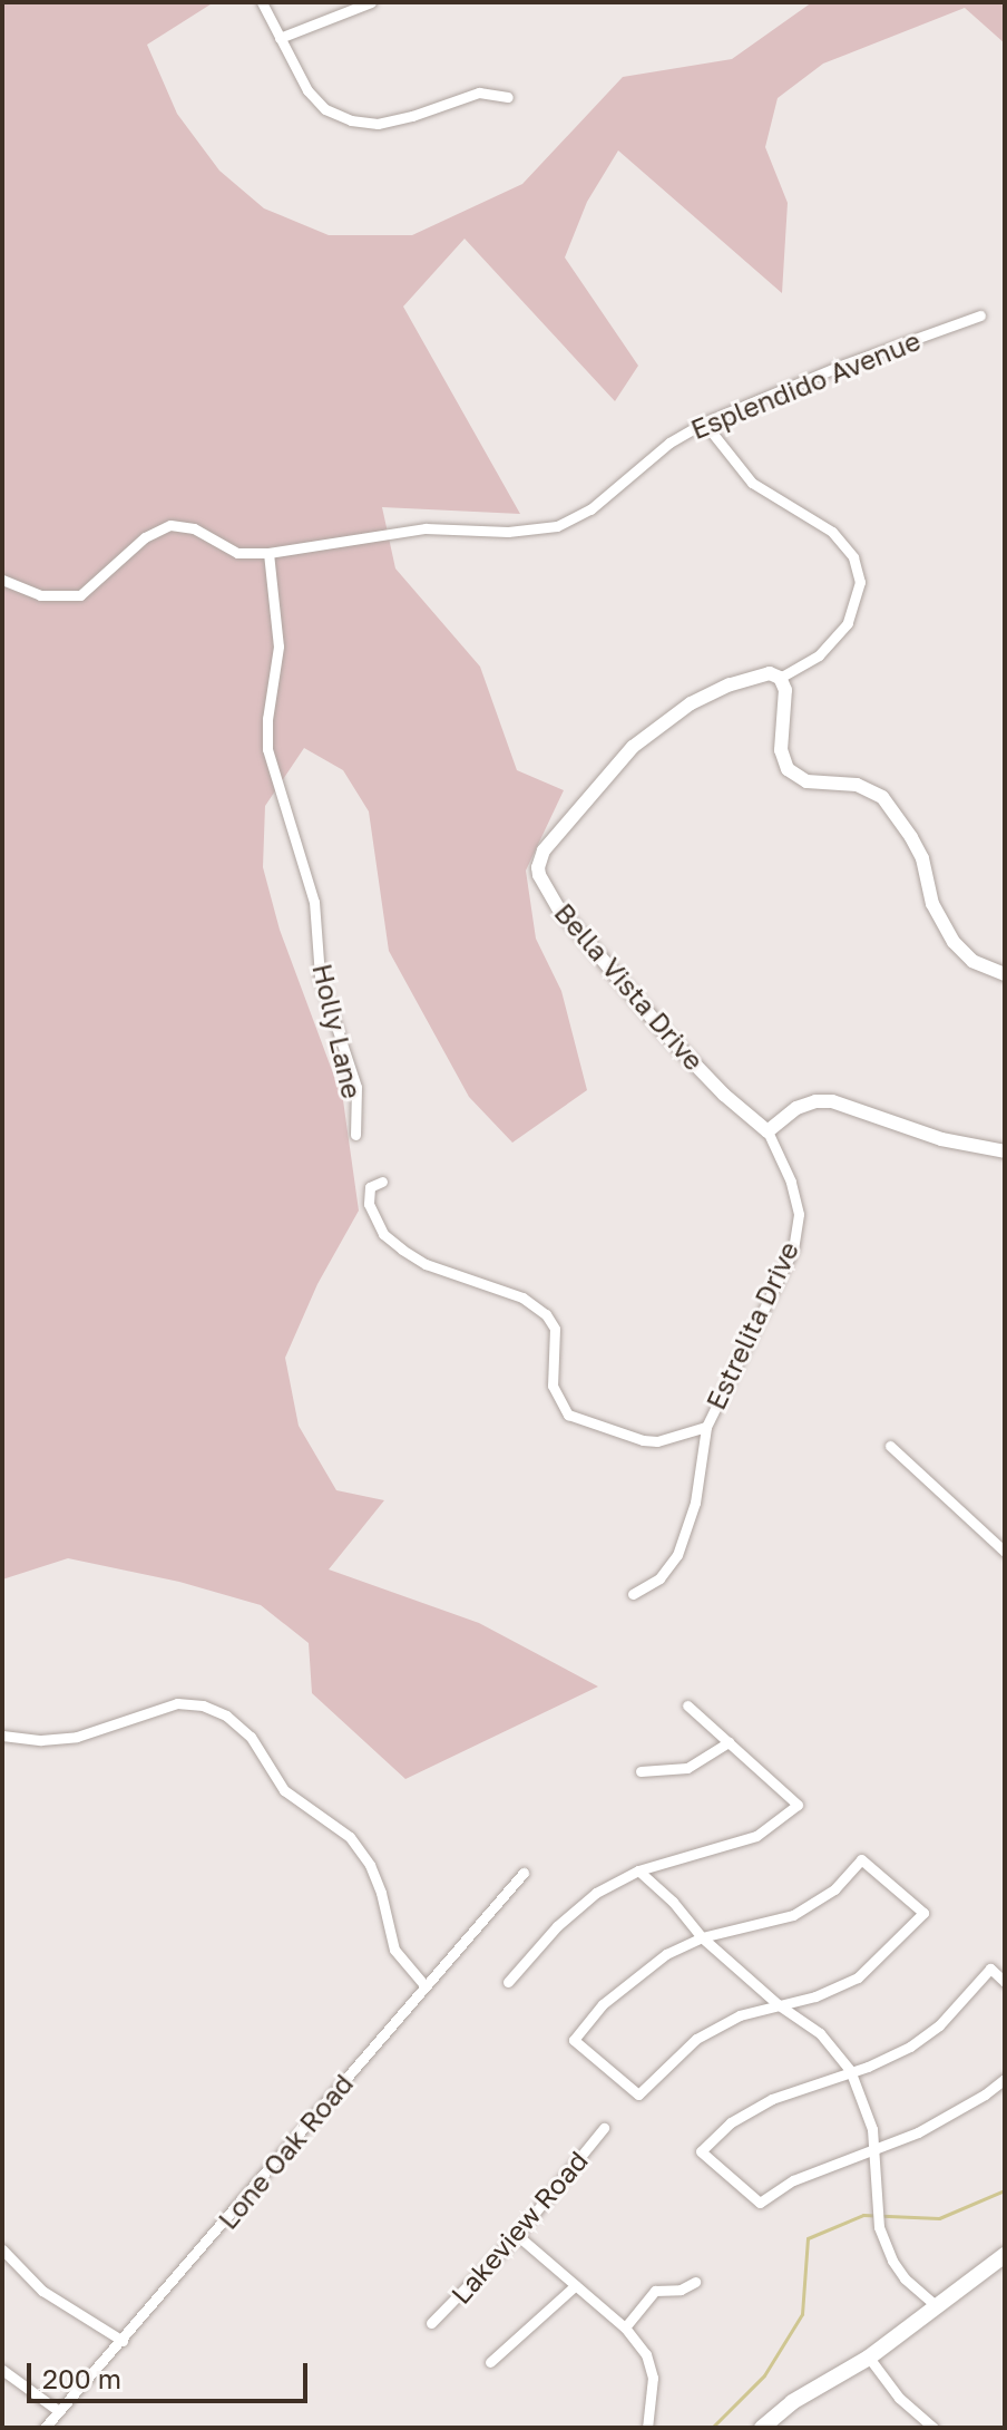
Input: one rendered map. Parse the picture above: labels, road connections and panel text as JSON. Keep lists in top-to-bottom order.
{
  "streets": {
    "street": [
      "Esplendido Avenue",
      "Bella Vista Drive",
      "Holly Lane",
      "Estrelita Drive",
      "Lone Oak Road",
      "Lakeview Road"
    ]
  },
  "crossings": [
    ["Esplendido Avenue", "Holly Lane"],
    ["Bella Vista Drive", "Estrelita Drive"]
  ],
  "scale_bar": "200 m"
}
